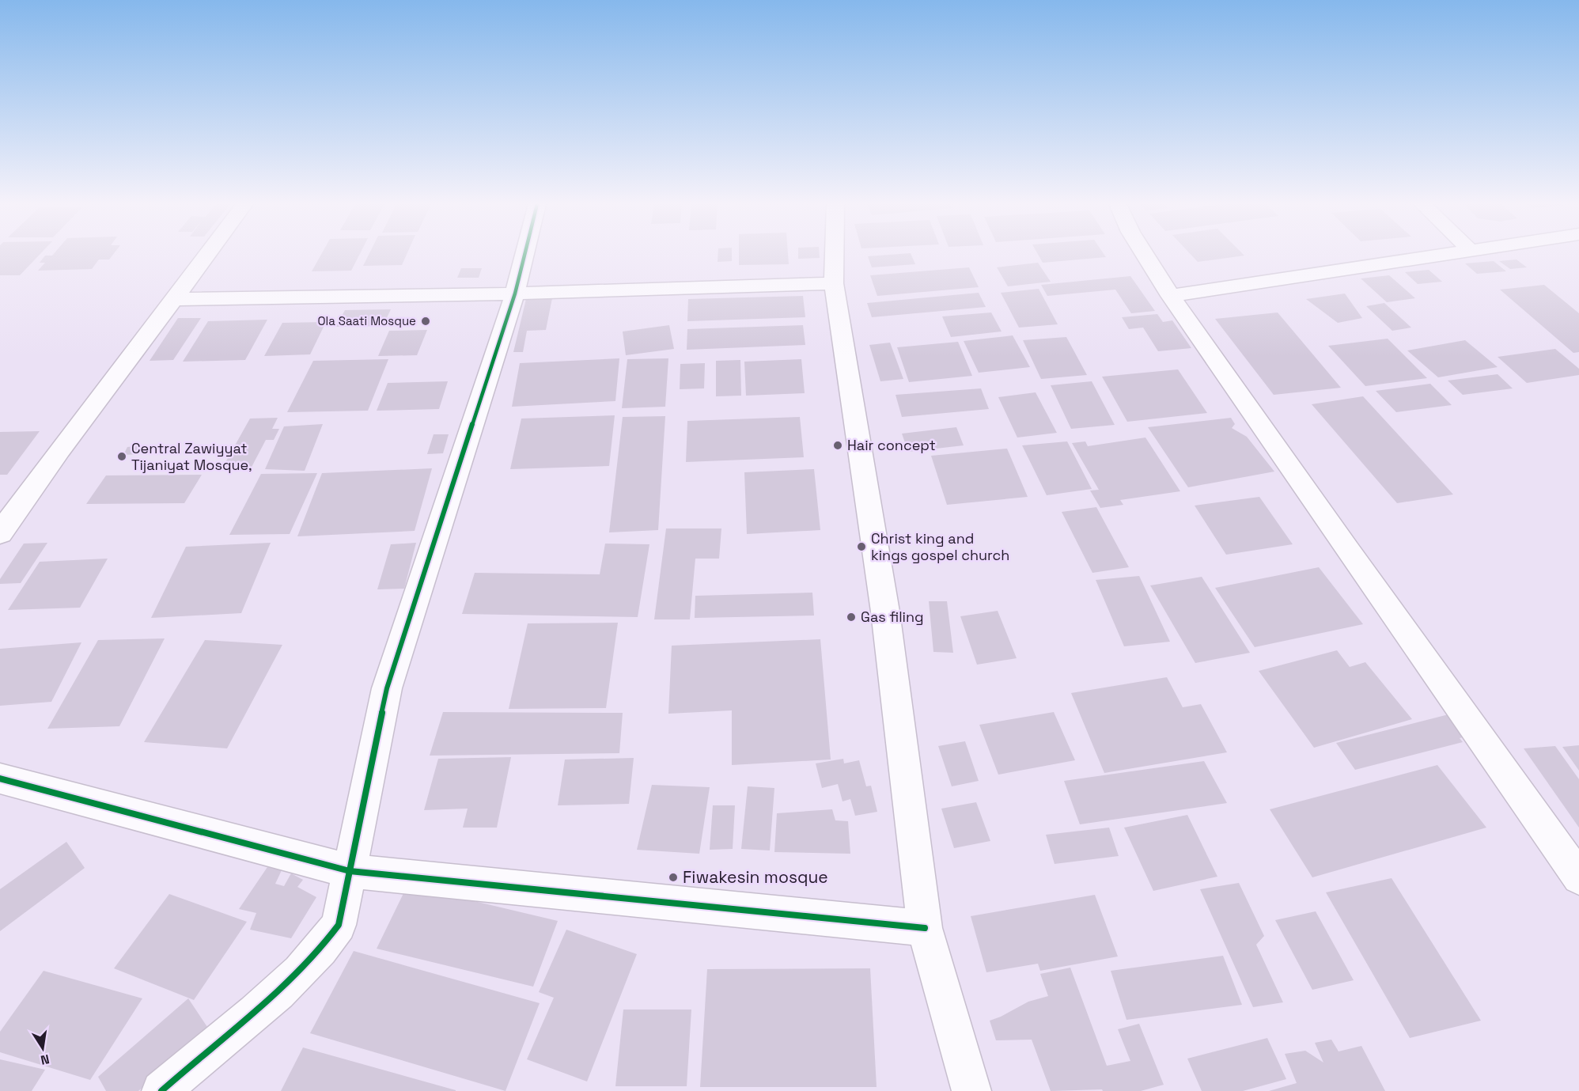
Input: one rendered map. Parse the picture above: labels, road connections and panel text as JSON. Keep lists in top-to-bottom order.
{
  "places": [
    "Ola Saati Mosque",
    "Hair concept",
    "Central Zawiyyat Tijaniyat Mosque,",
    "Christ king and kings gospel church",
    "Gas filing",
    "Fiwakesin mosque"
  ],
  "north": "bottom"
}
